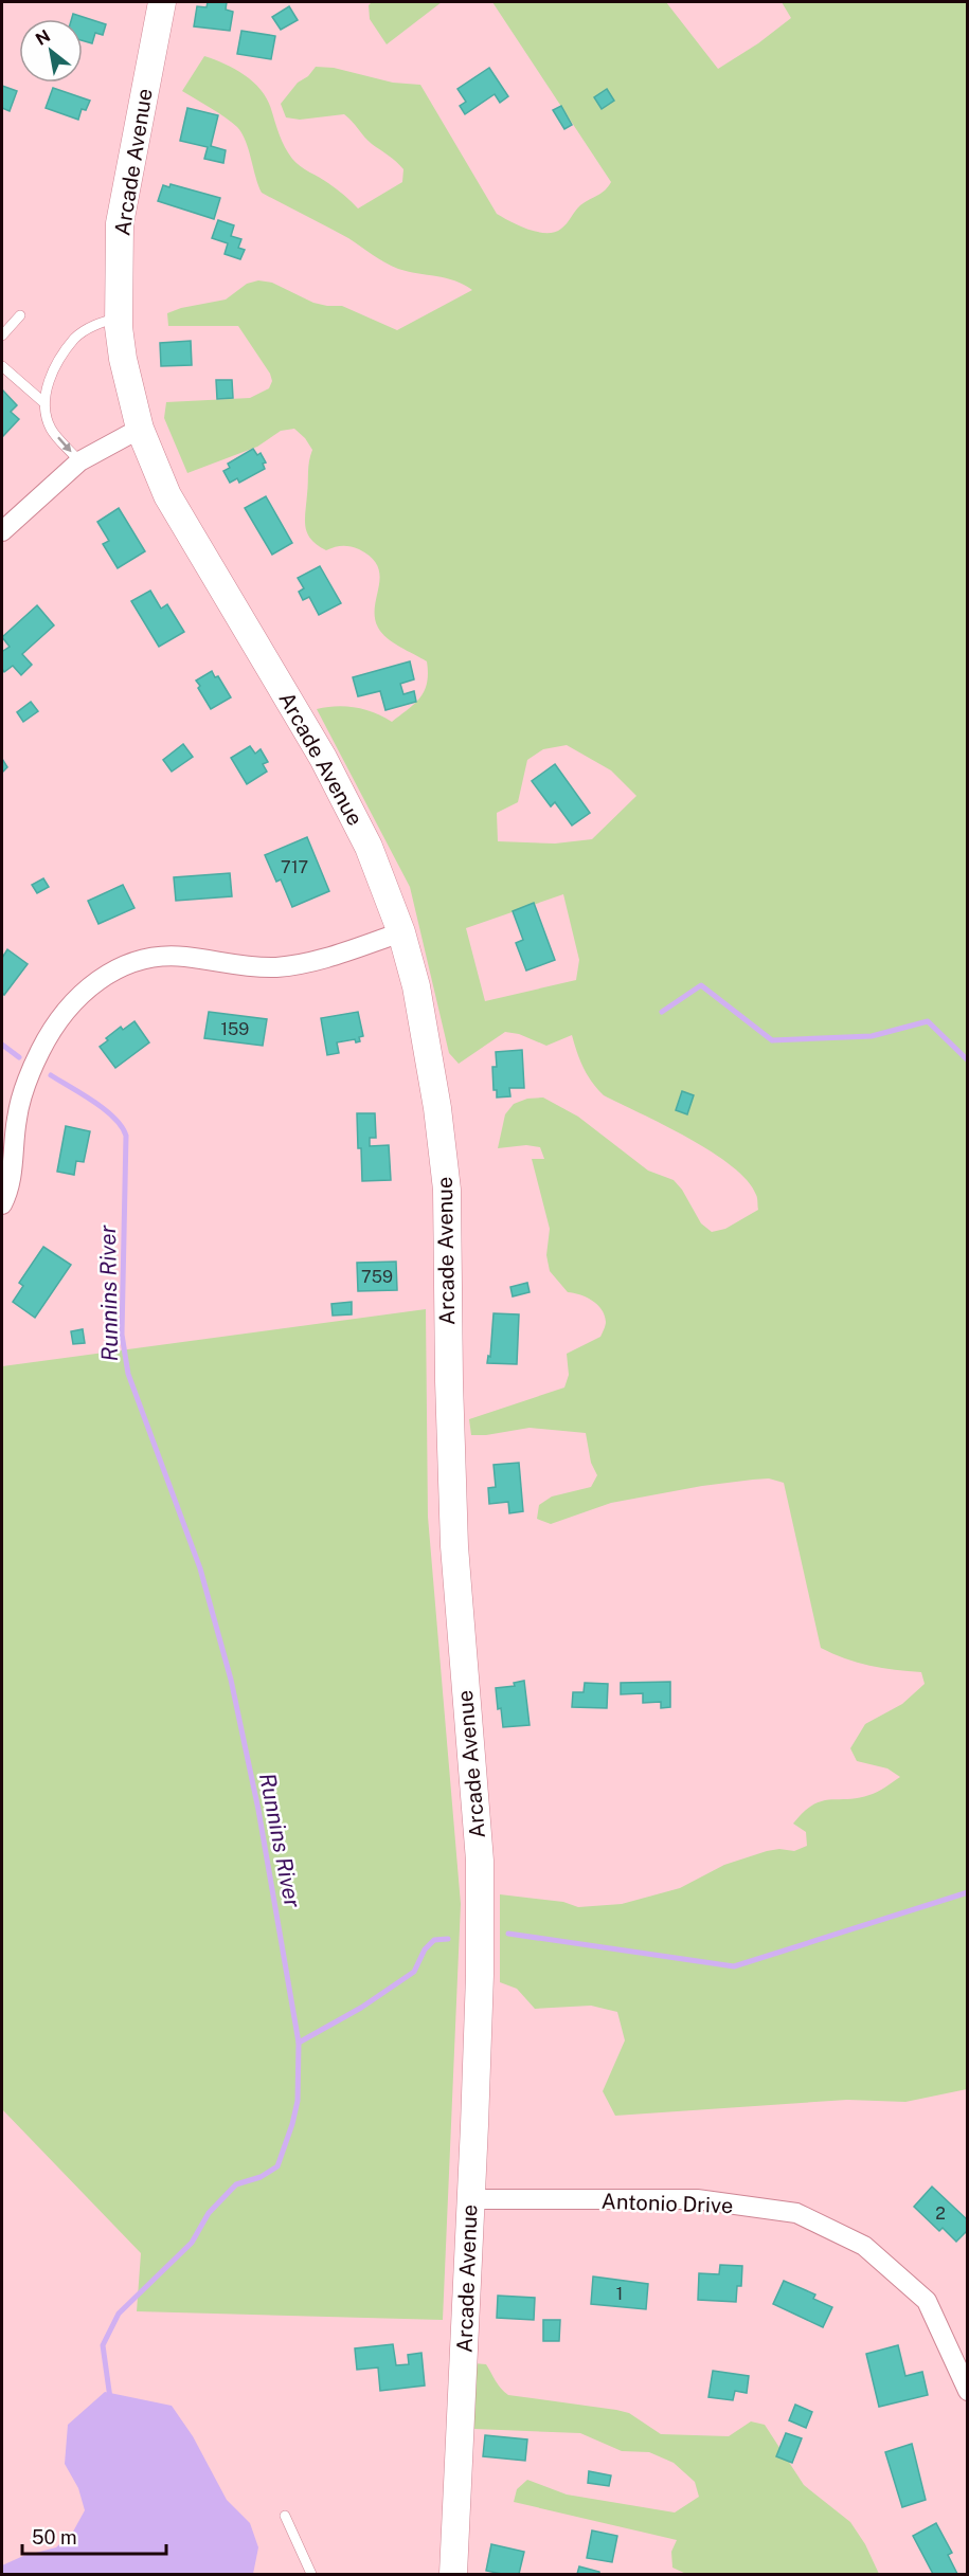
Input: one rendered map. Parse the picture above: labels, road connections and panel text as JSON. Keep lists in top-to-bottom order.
{
  "streets": {
    "main road": ["Arcade Avenue"],
    "street": ["Antonio Drive"]
  },
  "crossings": [
    ["Arcade Avenue", "Antonio Drive"]
  ],
  "water": ["Runnins River"],
  "house_numbers": [
    "717",
    "159",
    "759",
    "2",
    "1"
  ],
  "scale_bar": "50 m",
  "north": "top left"
}
